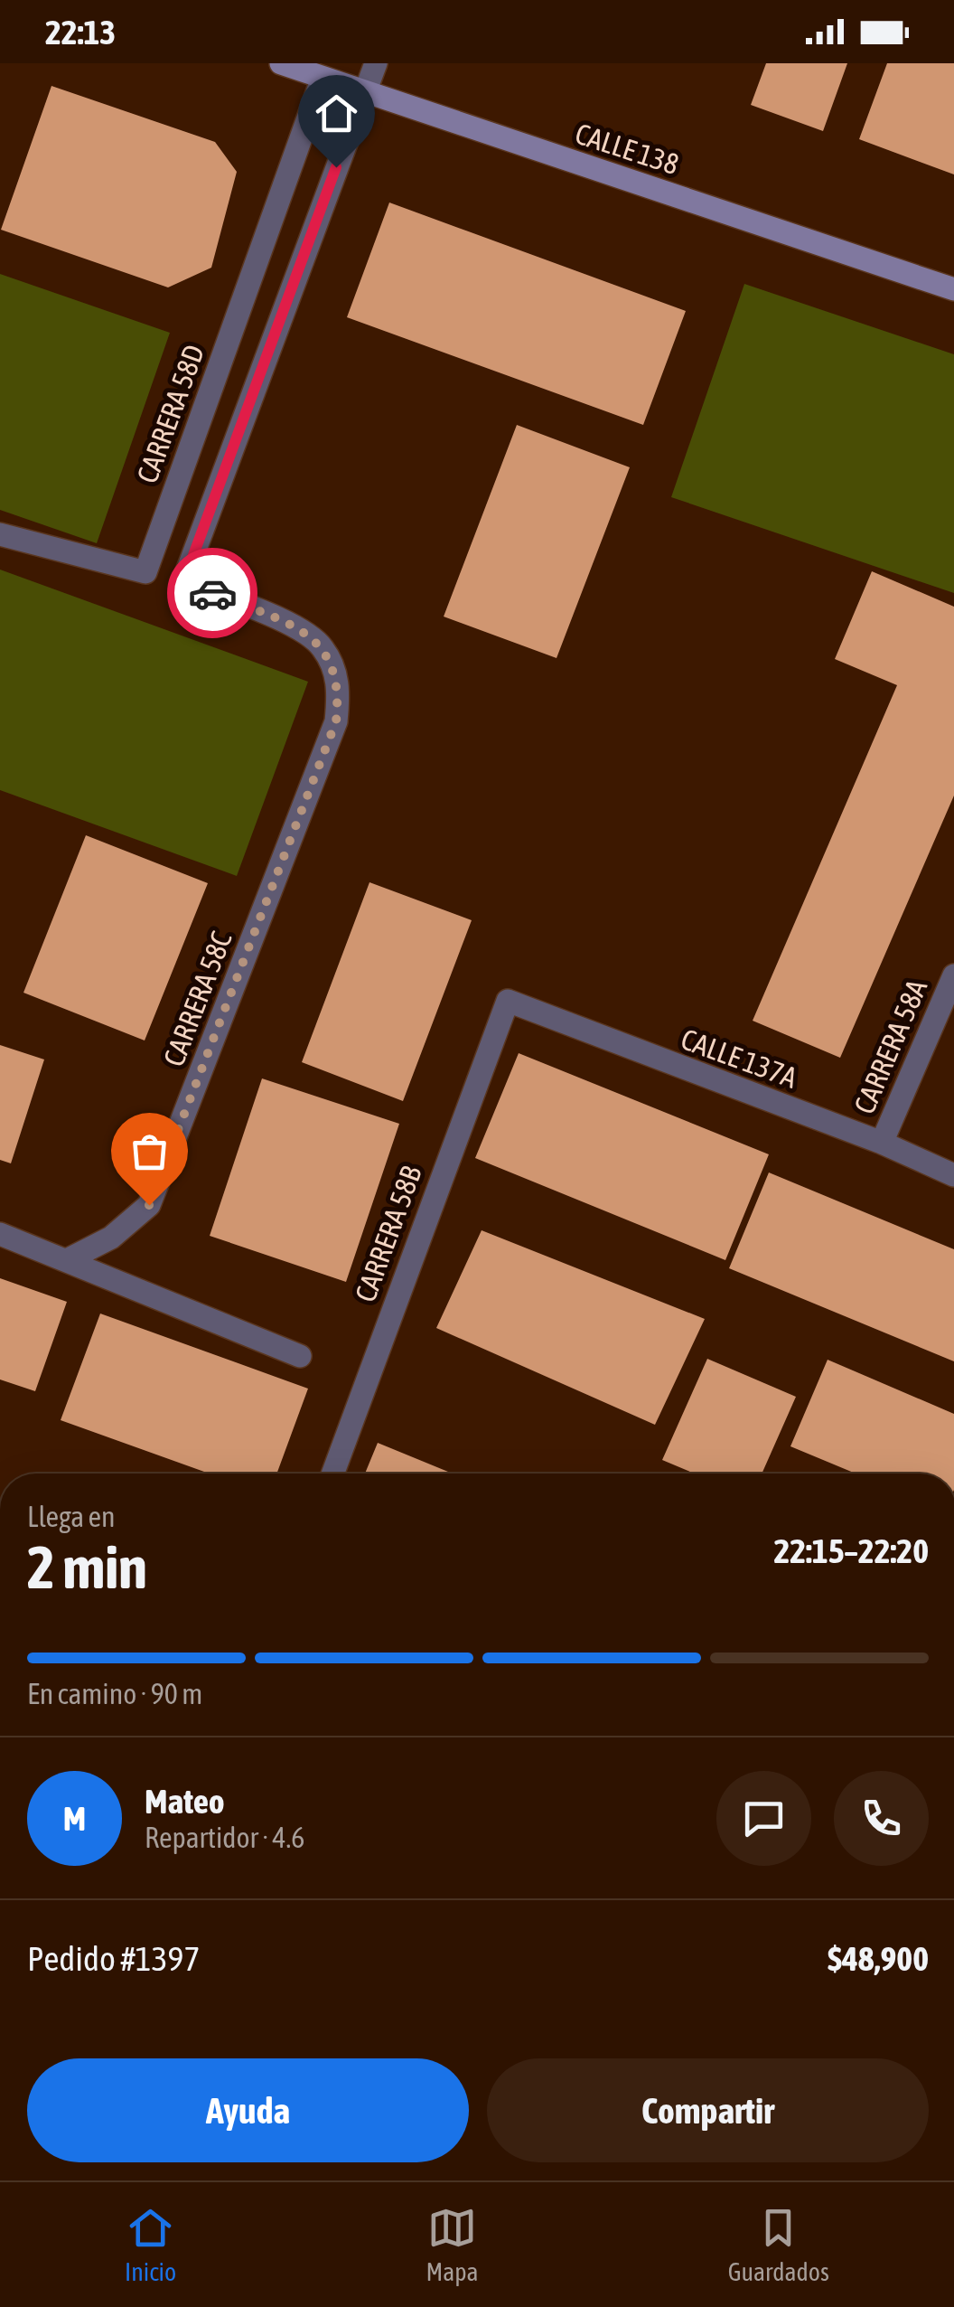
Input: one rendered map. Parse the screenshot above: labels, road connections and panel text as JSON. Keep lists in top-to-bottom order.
{
  "streets": {
    "main road": ["CALLE 138"],
    "street": [
      "CARRERA 58D",
      "CARRERA 58C",
      "CARRERA 58A",
      "CALLE 137A",
      "CARRERA 58B"
    ]
  },
  "crossings": [
    ["CALLE 138", "CARRERA 58D"],
    ["CARRERA 58A", "CALLE 137A"],
    ["CALLE 137A", "CARRERA 58B"]
  ],
  "page": {
    "status": "22:13",
    "heading": ["2 min", "Llega en", "22:15–22:20"],
    "panel": [
      "Mateo",
      "Repartidor · 4.6",
      "Pedido #1397",
      "$48,900"
    ],
    "bar": "En camino · 90 m",
    "round": "M",
    "buttons": ["Ayuda", "Compartir"],
    "tabs": ["Inicio", "Mapa", "Guardados"]
  }
}
